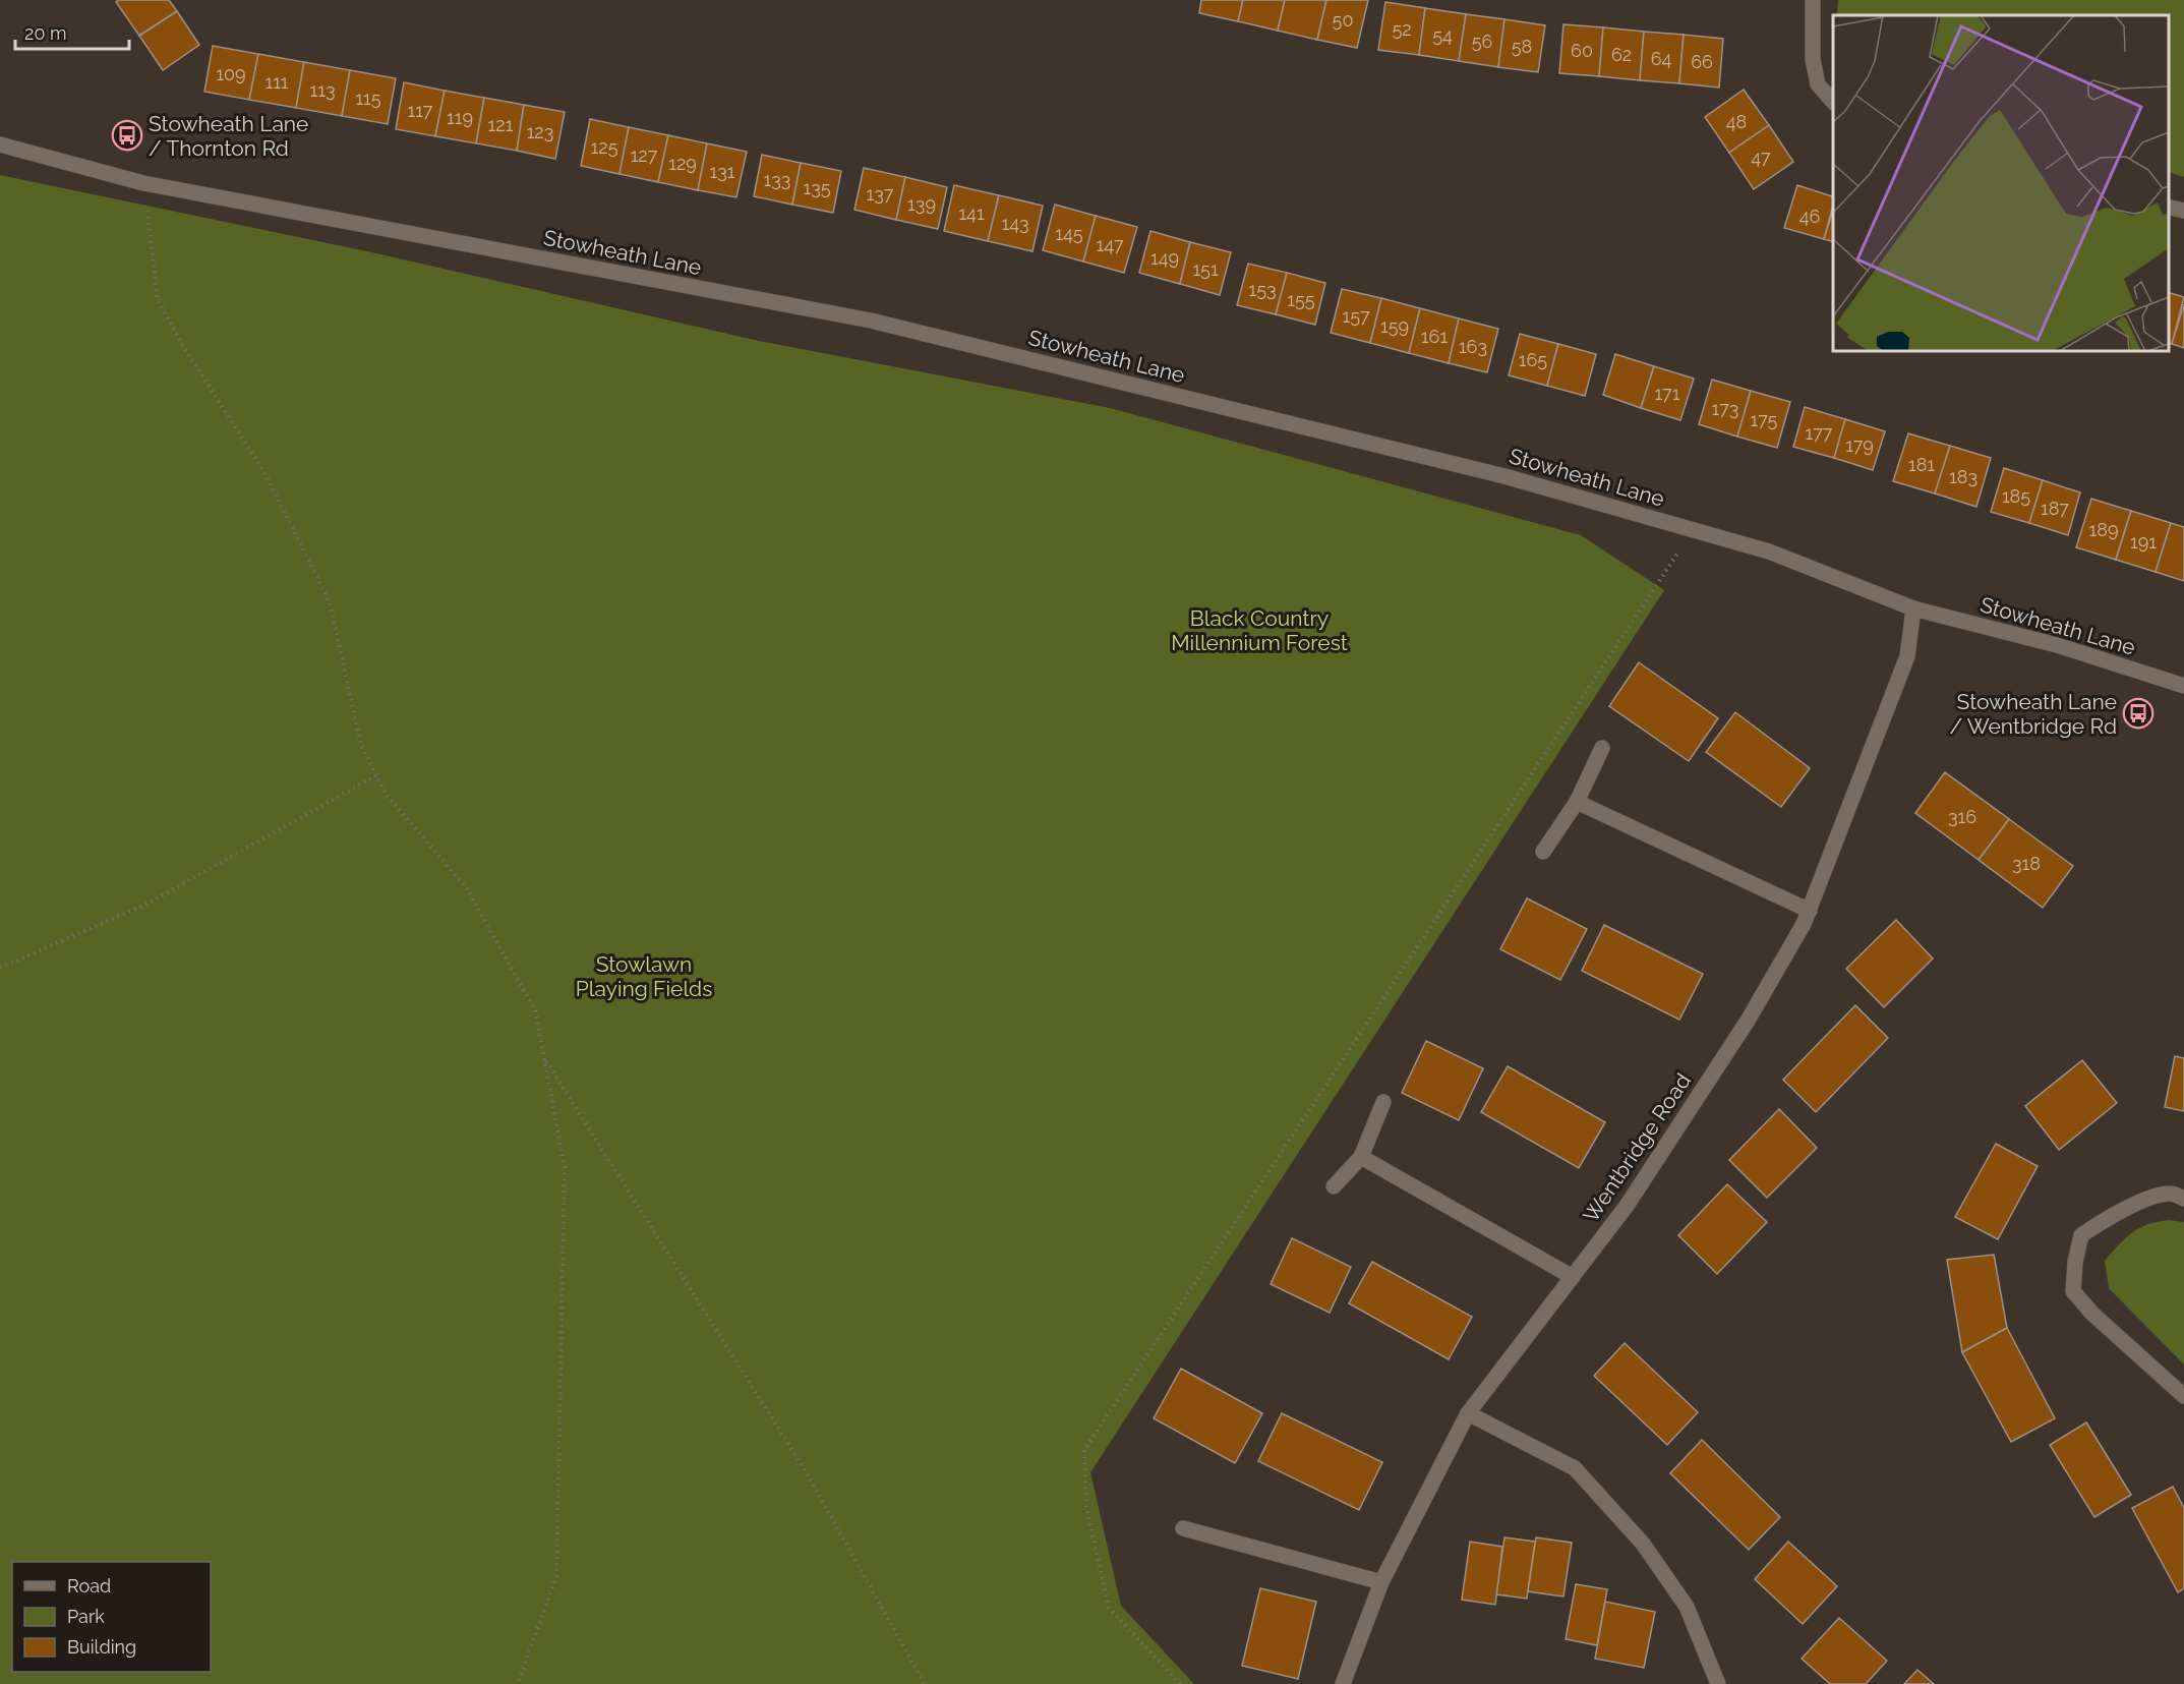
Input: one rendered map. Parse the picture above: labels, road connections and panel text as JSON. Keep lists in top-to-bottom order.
{
  "streets": {
    "street": ["Stowheath Lane", "Wentbridge Road"]
  },
  "crossings": [
    ["Stowheath Lane", "Wentbridge Road"]
  ],
  "parks": ["Black Country Millennium Forest", "Stowlawn Playing Fields"],
  "places": {
    "bus stop": ["Stowheath Lane / Thornton Rd", "Stowheath Lane / Wentbridge Rd"]
  },
  "house_numbers": [
    "50",
    "52",
    "54",
    "56",
    "58",
    "60",
    "62",
    "64",
    "66",
    "109",
    "111",
    "113",
    "115",
    "117",
    "119",
    "48",
    "121",
    "123",
    "125",
    "127",
    "47",
    "129",
    "131",
    "133",
    "135",
    "137",
    "139",
    "141",
    "46",
    "143",
    "145",
    "147",
    "149",
    "151",
    "153",
    "155",
    "157",
    "159",
    "161",
    "163",
    "165",
    "171",
    "173",
    "175",
    "177",
    "179",
    "181",
    "183",
    "185",
    "187",
    "189",
    "191",
    "316",
    "318"
  ],
  "legend": ["Road", "Park", "Building"],
  "scale_bar": "20 m"
}
